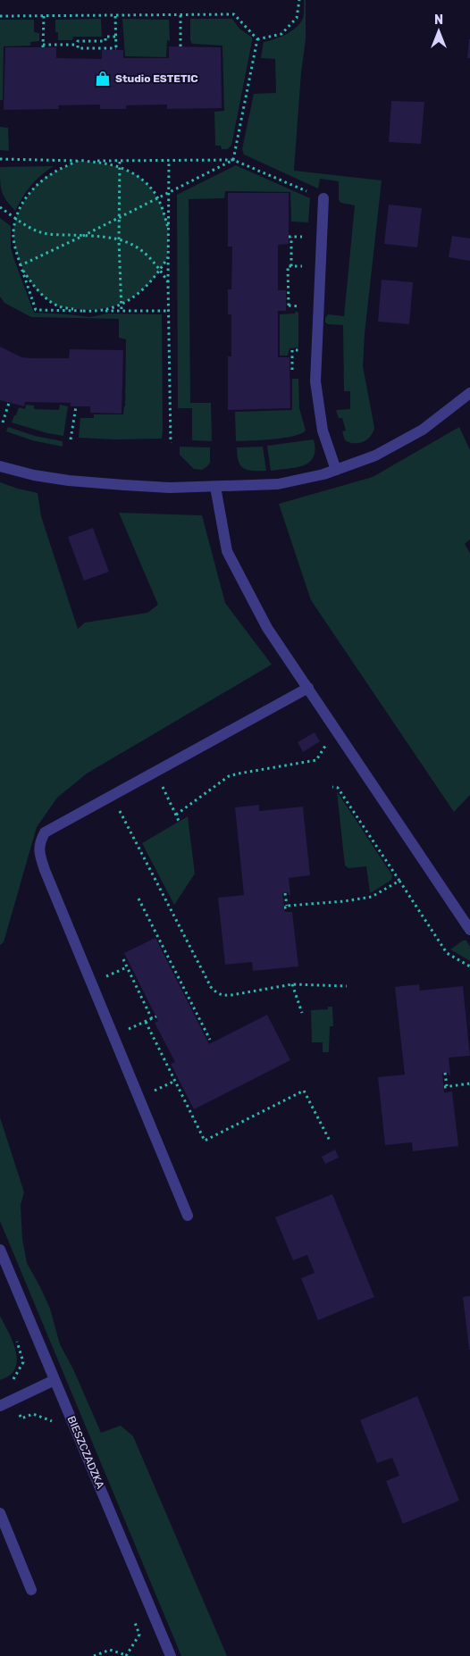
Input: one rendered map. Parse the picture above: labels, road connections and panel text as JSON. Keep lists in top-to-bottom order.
{
  "streets": {
    "street": ["BIESZCZADZKA"]
  },
  "places": {
    "shop": ["Studio ESTETIC"]
  },
  "north": "top"
}
